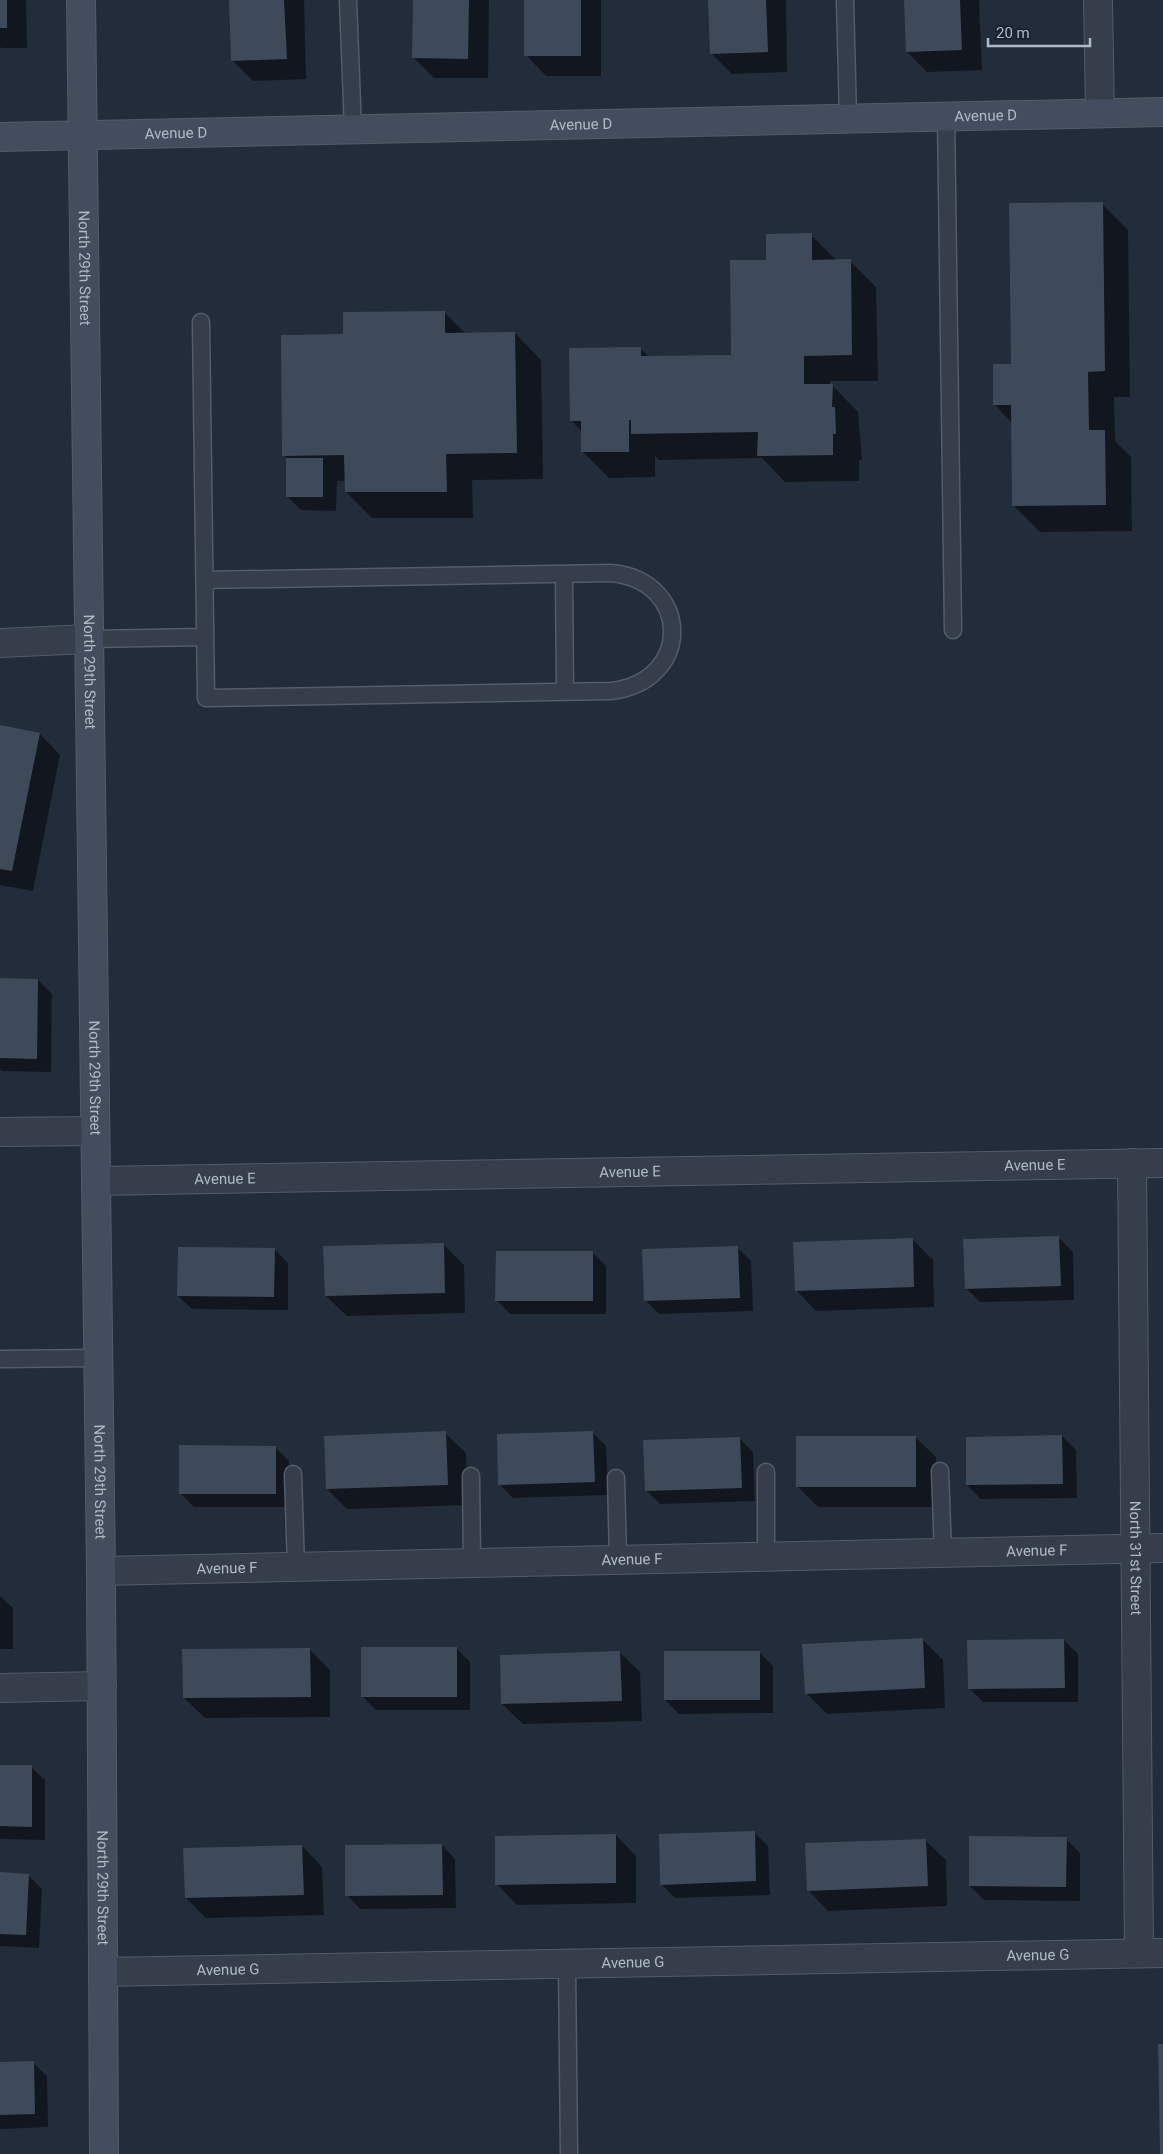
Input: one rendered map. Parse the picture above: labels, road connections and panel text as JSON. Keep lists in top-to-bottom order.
{
  "streets": {
    "street": [
      "Avenue D",
      "North 29th Street",
      "Avenue E",
      "Avenue F",
      "North 31st Street",
      "Avenue G"
    ]
  },
  "crossings": [
    ["Avenue D", "North 29th Street"],
    ["North 29th Street", "Avenue E"],
    ["North 29th Street", "Avenue F"],
    ["North 29th Street", "Avenue G"],
    ["Avenue E", "North 31st Street"],
    ["Avenue F", "North 31st Street"],
    ["North 31st Street", "Avenue G"]
  ],
  "scale_bar": "20 m"
}
